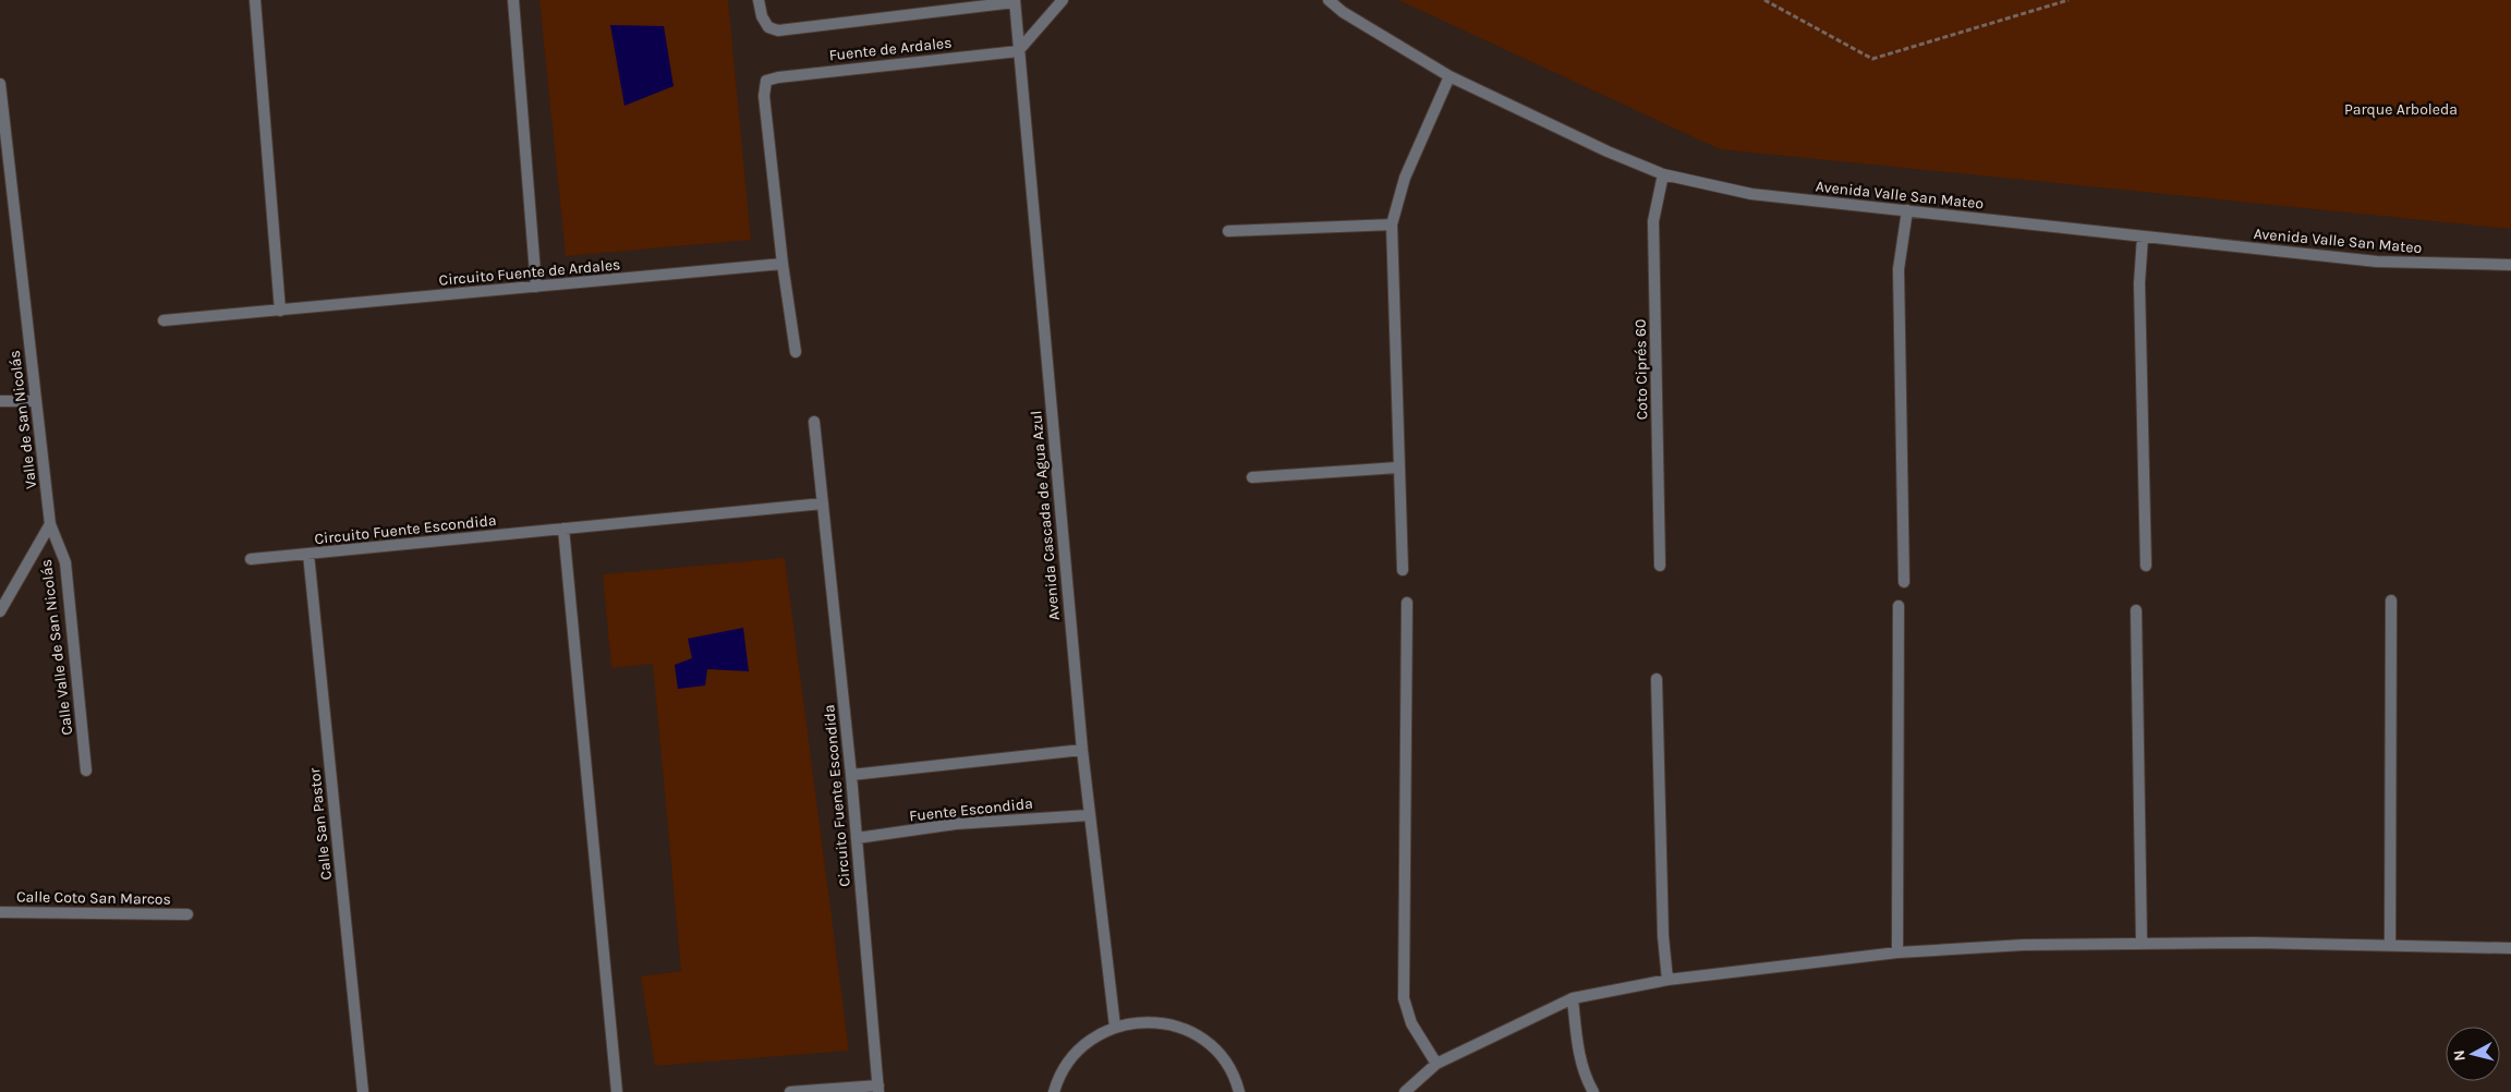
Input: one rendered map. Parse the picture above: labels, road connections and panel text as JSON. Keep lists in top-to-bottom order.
{
  "streets": {
    "street": [
      "Fuente de Ardales",
      "Avenida Valle San Mateo",
      "Circuito Fuente de Ardales",
      "Coto Ciprés 60",
      "Valle de San Nicolás",
      "Avenida Cascada de Agua Azul",
      "Circuito Fuente Escondida",
      "Calle Valle de San Nicolás",
      "Fuente Escondida",
      "Calle San Pastor",
      "Calle Coto San Marcos"
    ]
  },
  "crossings": [
    ["Fuente de Ardales", "Circuito Fuente de Ardales"],
    ["Fuente de Ardales", "Avenida Cascada de Agua Azul"],
    ["Avenida Valle San Mateo", "Coto Ciprés 60"],
    ["Valle de San Nicolás", "Calle Valle de San Nicolás"],
    ["Avenida Cascada de Agua Azul", "Fuente Escondida"],
    ["Circuito Fuente Escondida", "Fuente Escondida"],
    ["Circuito Fuente Escondida", "Calle San Pastor"]
  ],
  "parks": ["Parque Arboleda"],
  "north": "left"
}
